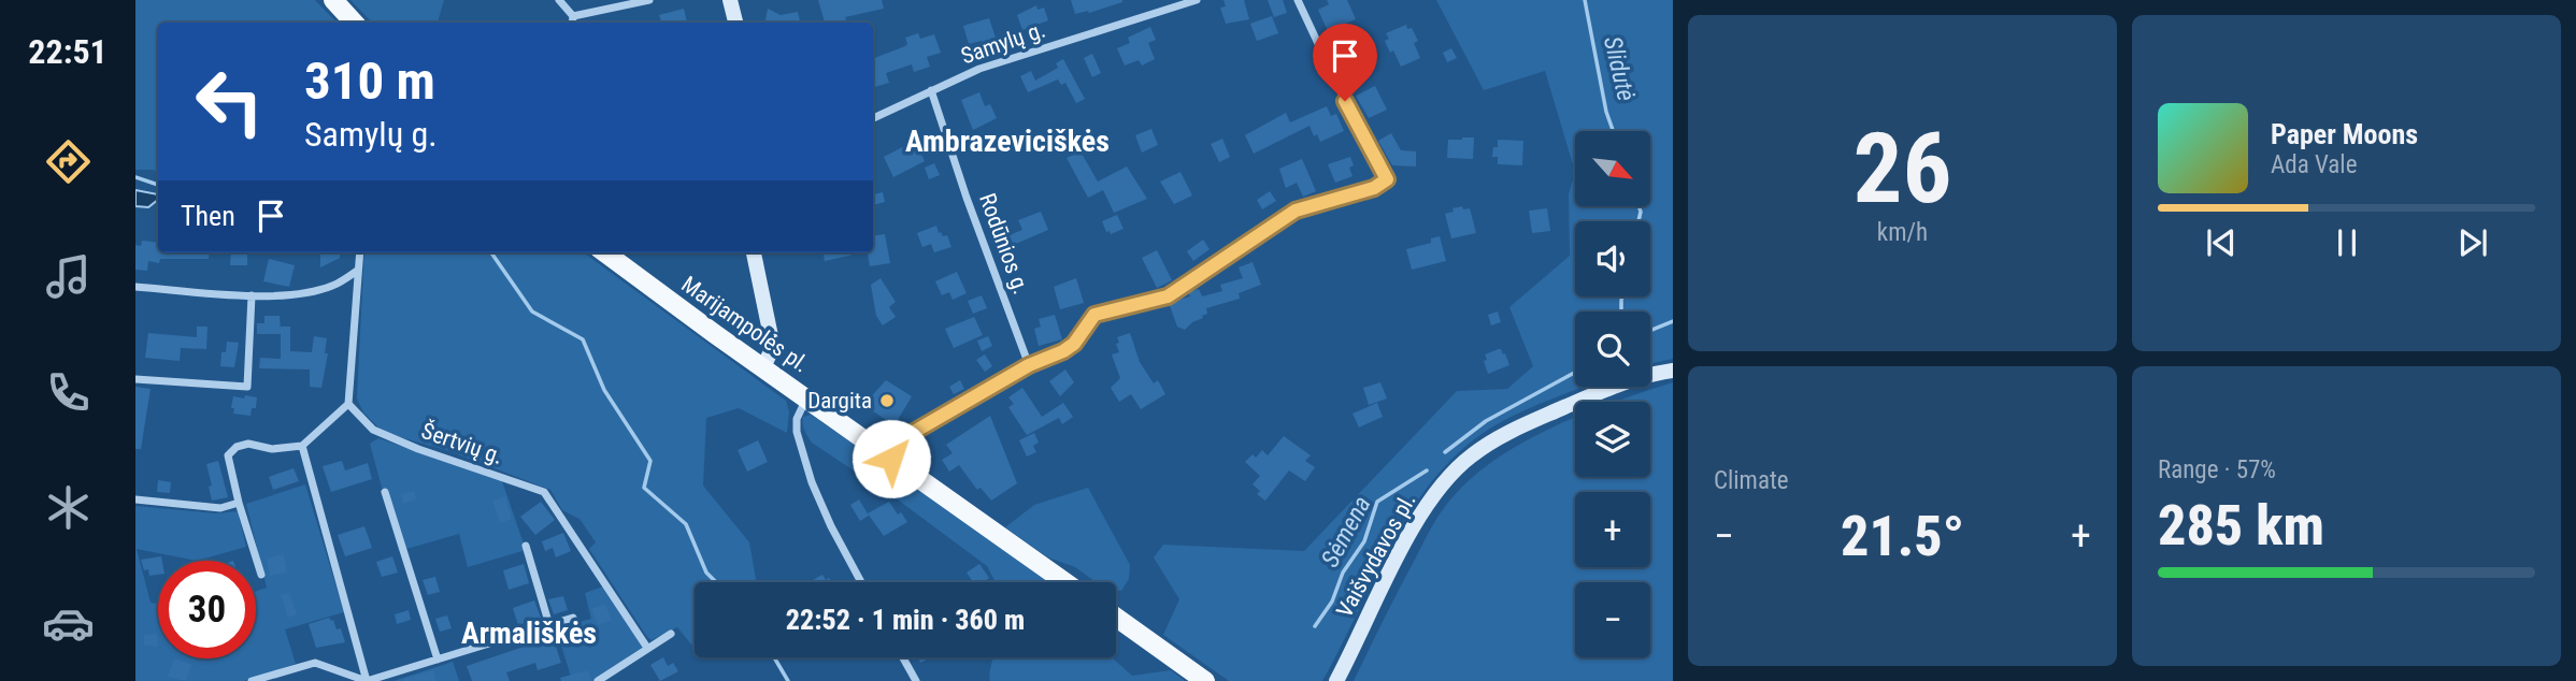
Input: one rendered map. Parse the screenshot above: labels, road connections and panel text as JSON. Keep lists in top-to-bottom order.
{
  "streets": {
    "main road": ["Marijampolės pl.", "Vaišvydavos pl."],
    "street": ["Samylų g.", "Rodūnios g.", "Šertvių g."]
  },
  "crossings": [
    ["Samylų g.", "Rodūnios g."]
  ],
  "districts": ["Ambrazeviciškės", "Armališkės"],
  "water": ["Slidutė", "Sėmena"],
  "places": ["Dargita"],
  "north": "bottom right",
  "page": {
    "tabs": "22:51",
    "tile": [
      ["26", "km/h"],
      "Climate",
      ["Range · 57%", "285 km"]
    ],
    "turn": ["310 m", "Samylų g."],
    "song": ["Paper Moons", "Ada Vale"],
    "map_buttons": ["+", "−"],
    "then": "Then",
    "heat": ["−", "21.5°", "+"],
    "limit": "30",
    "trip": "22:52 · 1 min · 360 m"
  }
}
